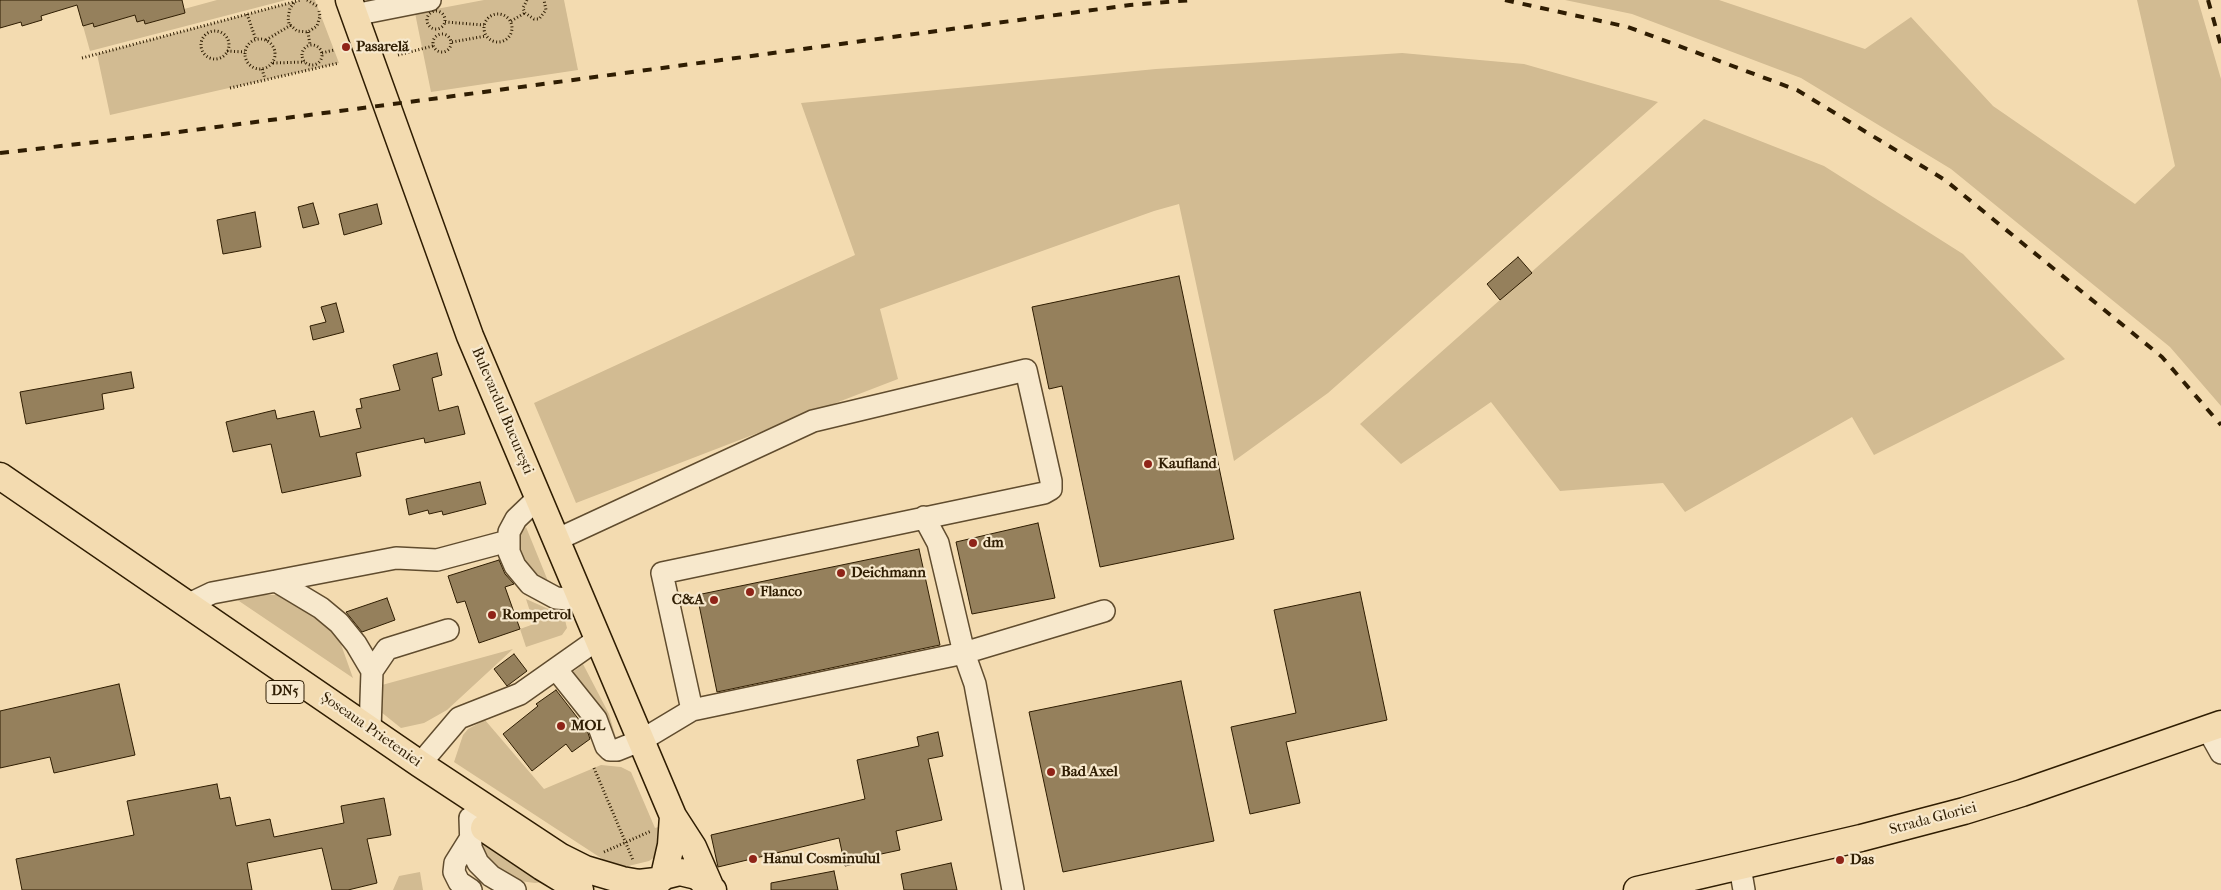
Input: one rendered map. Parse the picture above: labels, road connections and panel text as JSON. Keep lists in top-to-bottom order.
{
  "streets": {
    "main road": [
      "Bulevardul București",
      "DN5",
      "Șoseaua Prieteniei",
      "Strada Gloriei"
    ]
  },
  "crossings": [
    ["Bulevardul București", "Șoseaua Prieteniei"]
  ],
  "places": [
    "Pasarelă",
    "Kaufland",
    "dm",
    "Deichmann",
    "Flanco",
    "C&A",
    "Rompetrol",
    "MOL",
    "Bad Axel",
    "Hanul Cosminulul",
    "Das"
  ]
}
